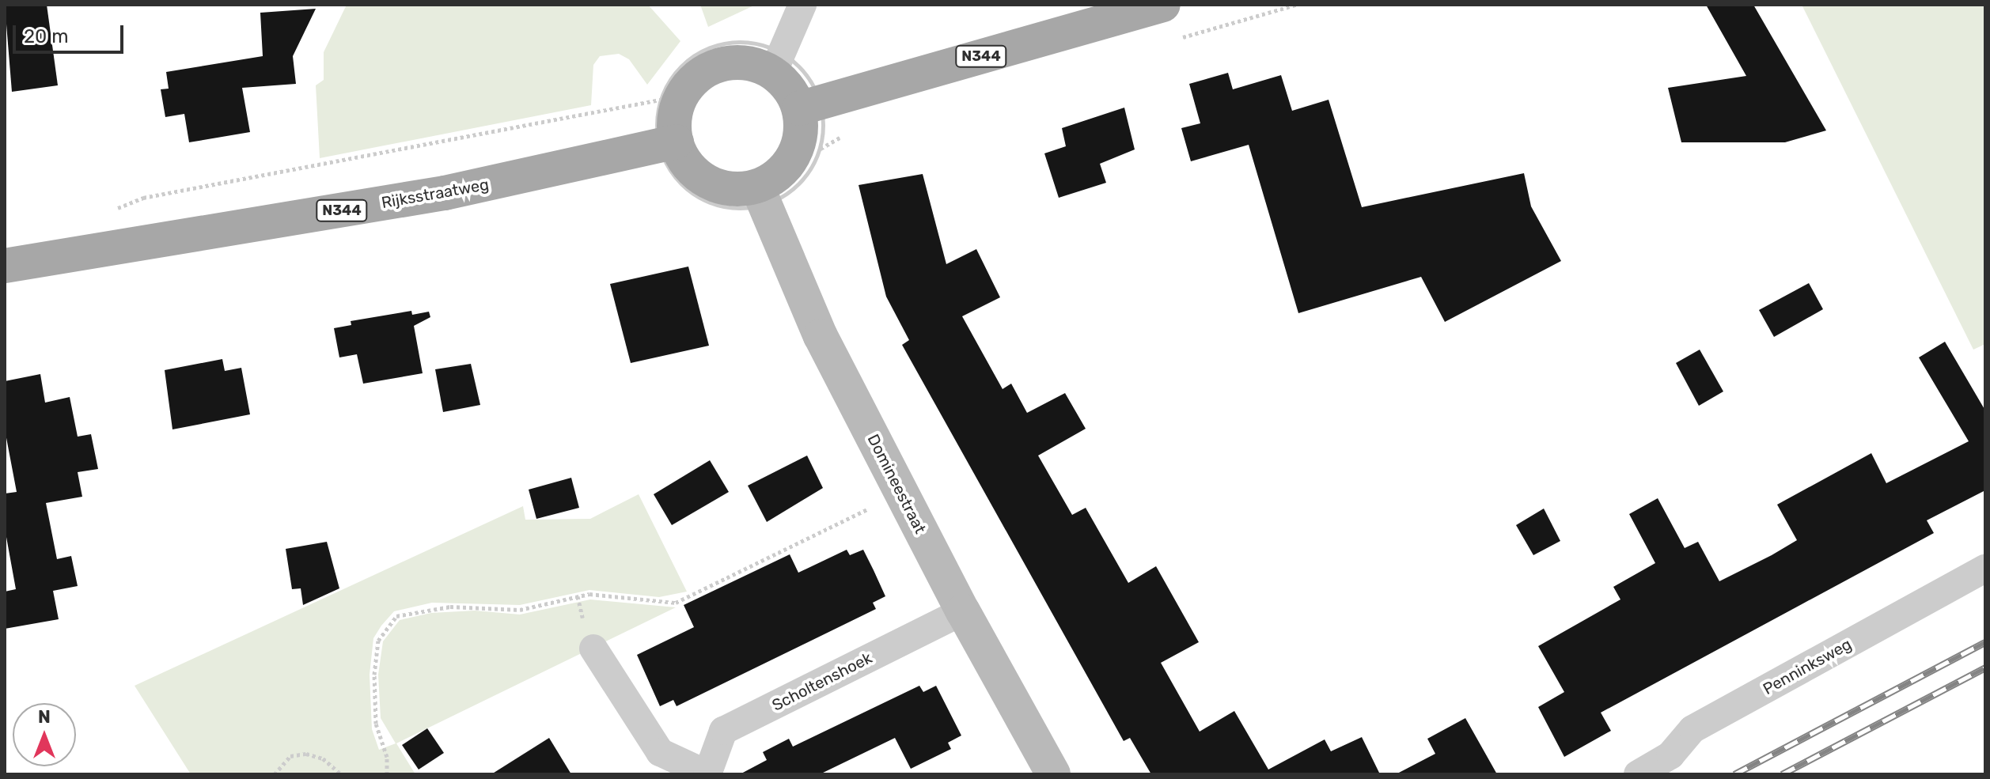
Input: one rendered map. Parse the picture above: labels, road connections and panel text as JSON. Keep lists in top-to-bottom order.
{
  "streets": {
    "main road": ["N344", "Rijksstraatweg", "Domineestraat"],
    "street": ["Penninksweg", "Scholtenshoek"]
  },
  "crossings": [
    ["N344", "Rijksstraatweg"],
    ["N344", "Domineestraat"],
    ["Rijksstraatweg", "Domineestraat"],
    ["Domineestraat", "Scholtenshoek"]
  ],
  "scale_bar": "20 m",
  "north": "top"
}
